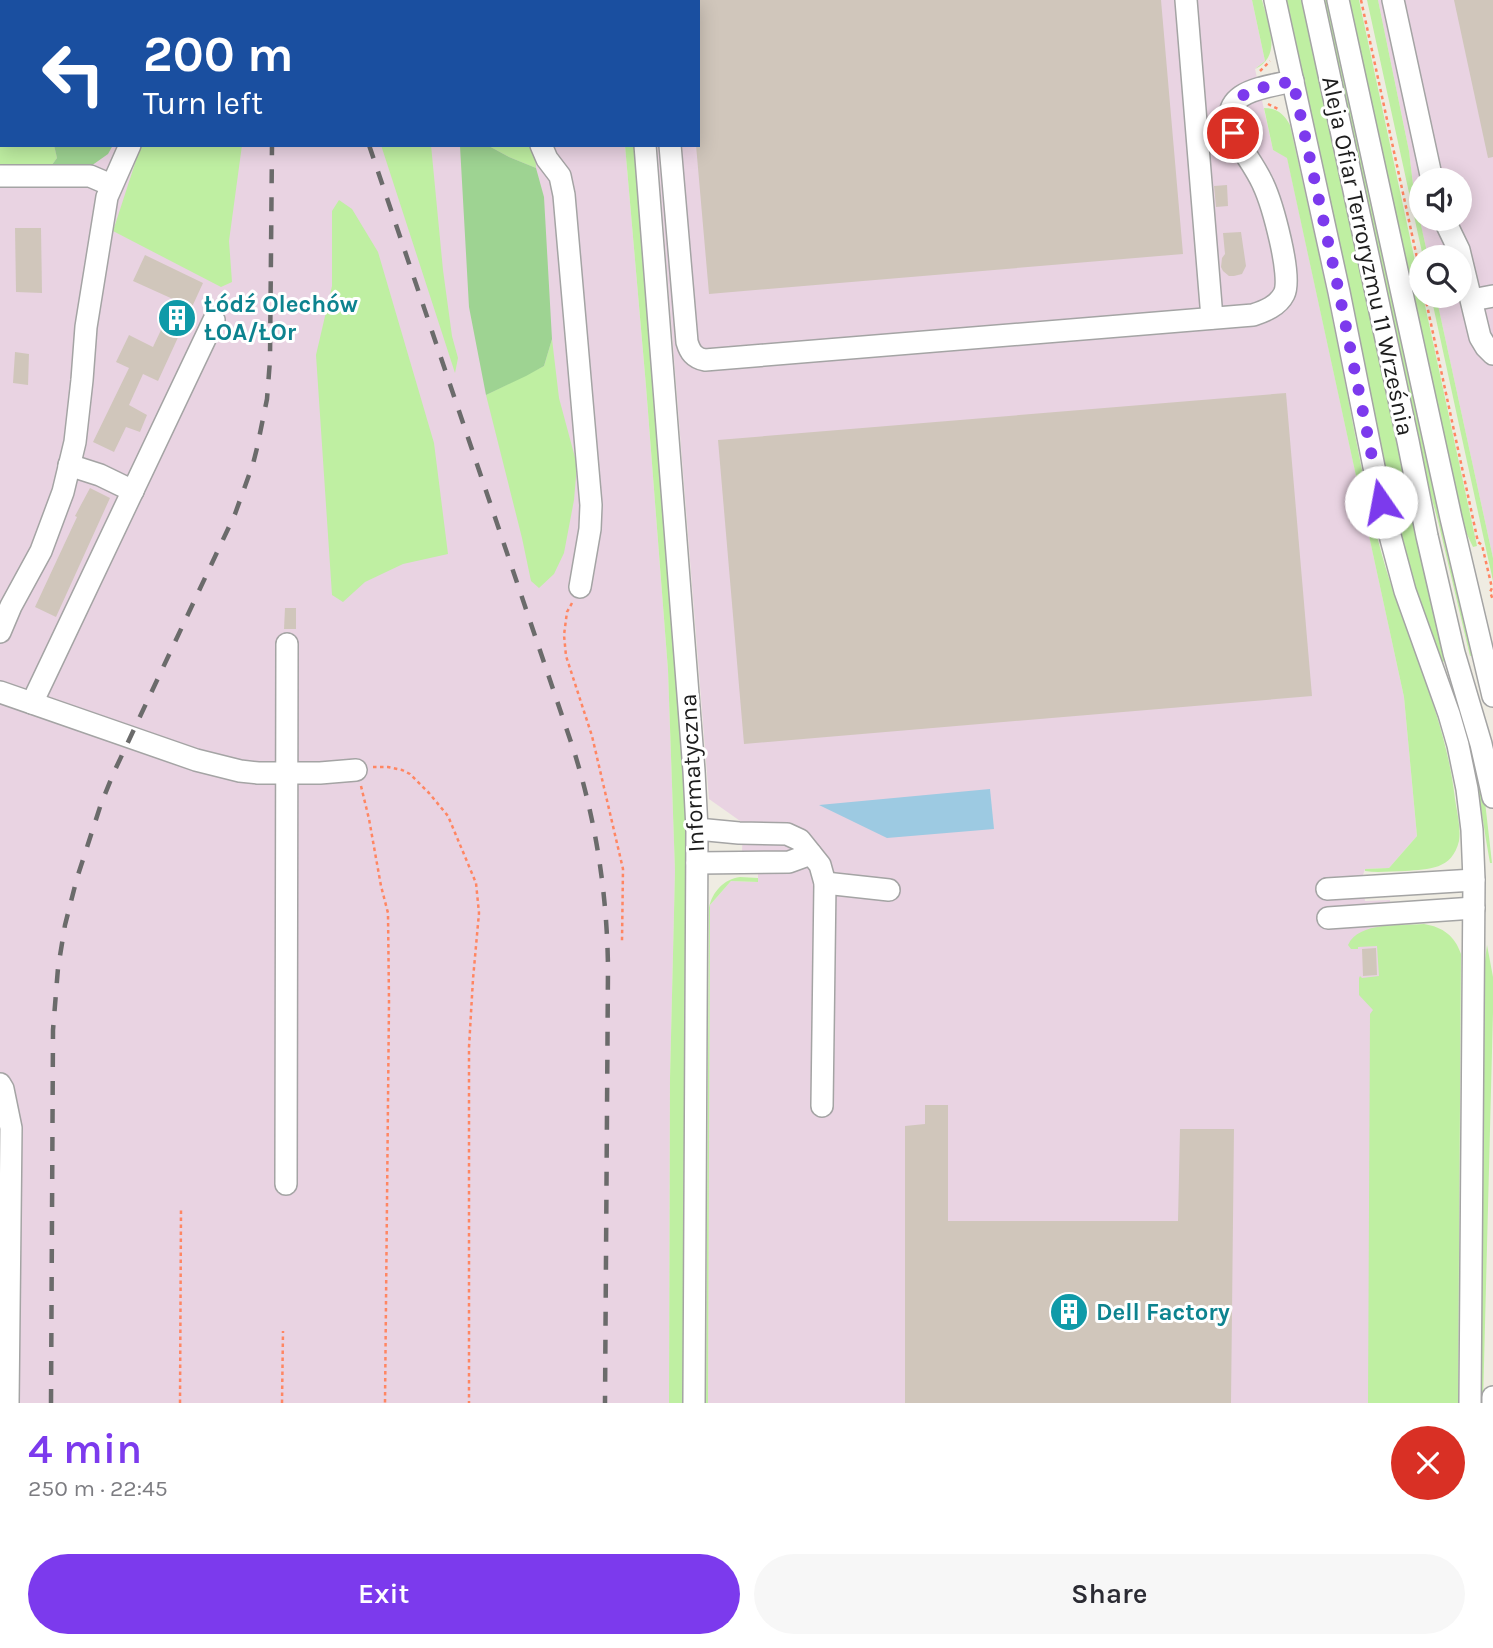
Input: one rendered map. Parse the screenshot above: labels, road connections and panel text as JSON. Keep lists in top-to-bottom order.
{
  "streets": {
    "street": ["Aleja Ofiar Terroryzmu 11 Września", "Informatyczna"]
  },
  "places": {
    "building": ["Łódź Olechów ŁOA/ŁOr", "Dell Factory"]
  },
  "page": {
    "turn": ["200 m", "Turn left"],
    "heading": ["4 min", "250 m · 22:45"],
    "buttons": ["Exit", "Share"]
  }
}
